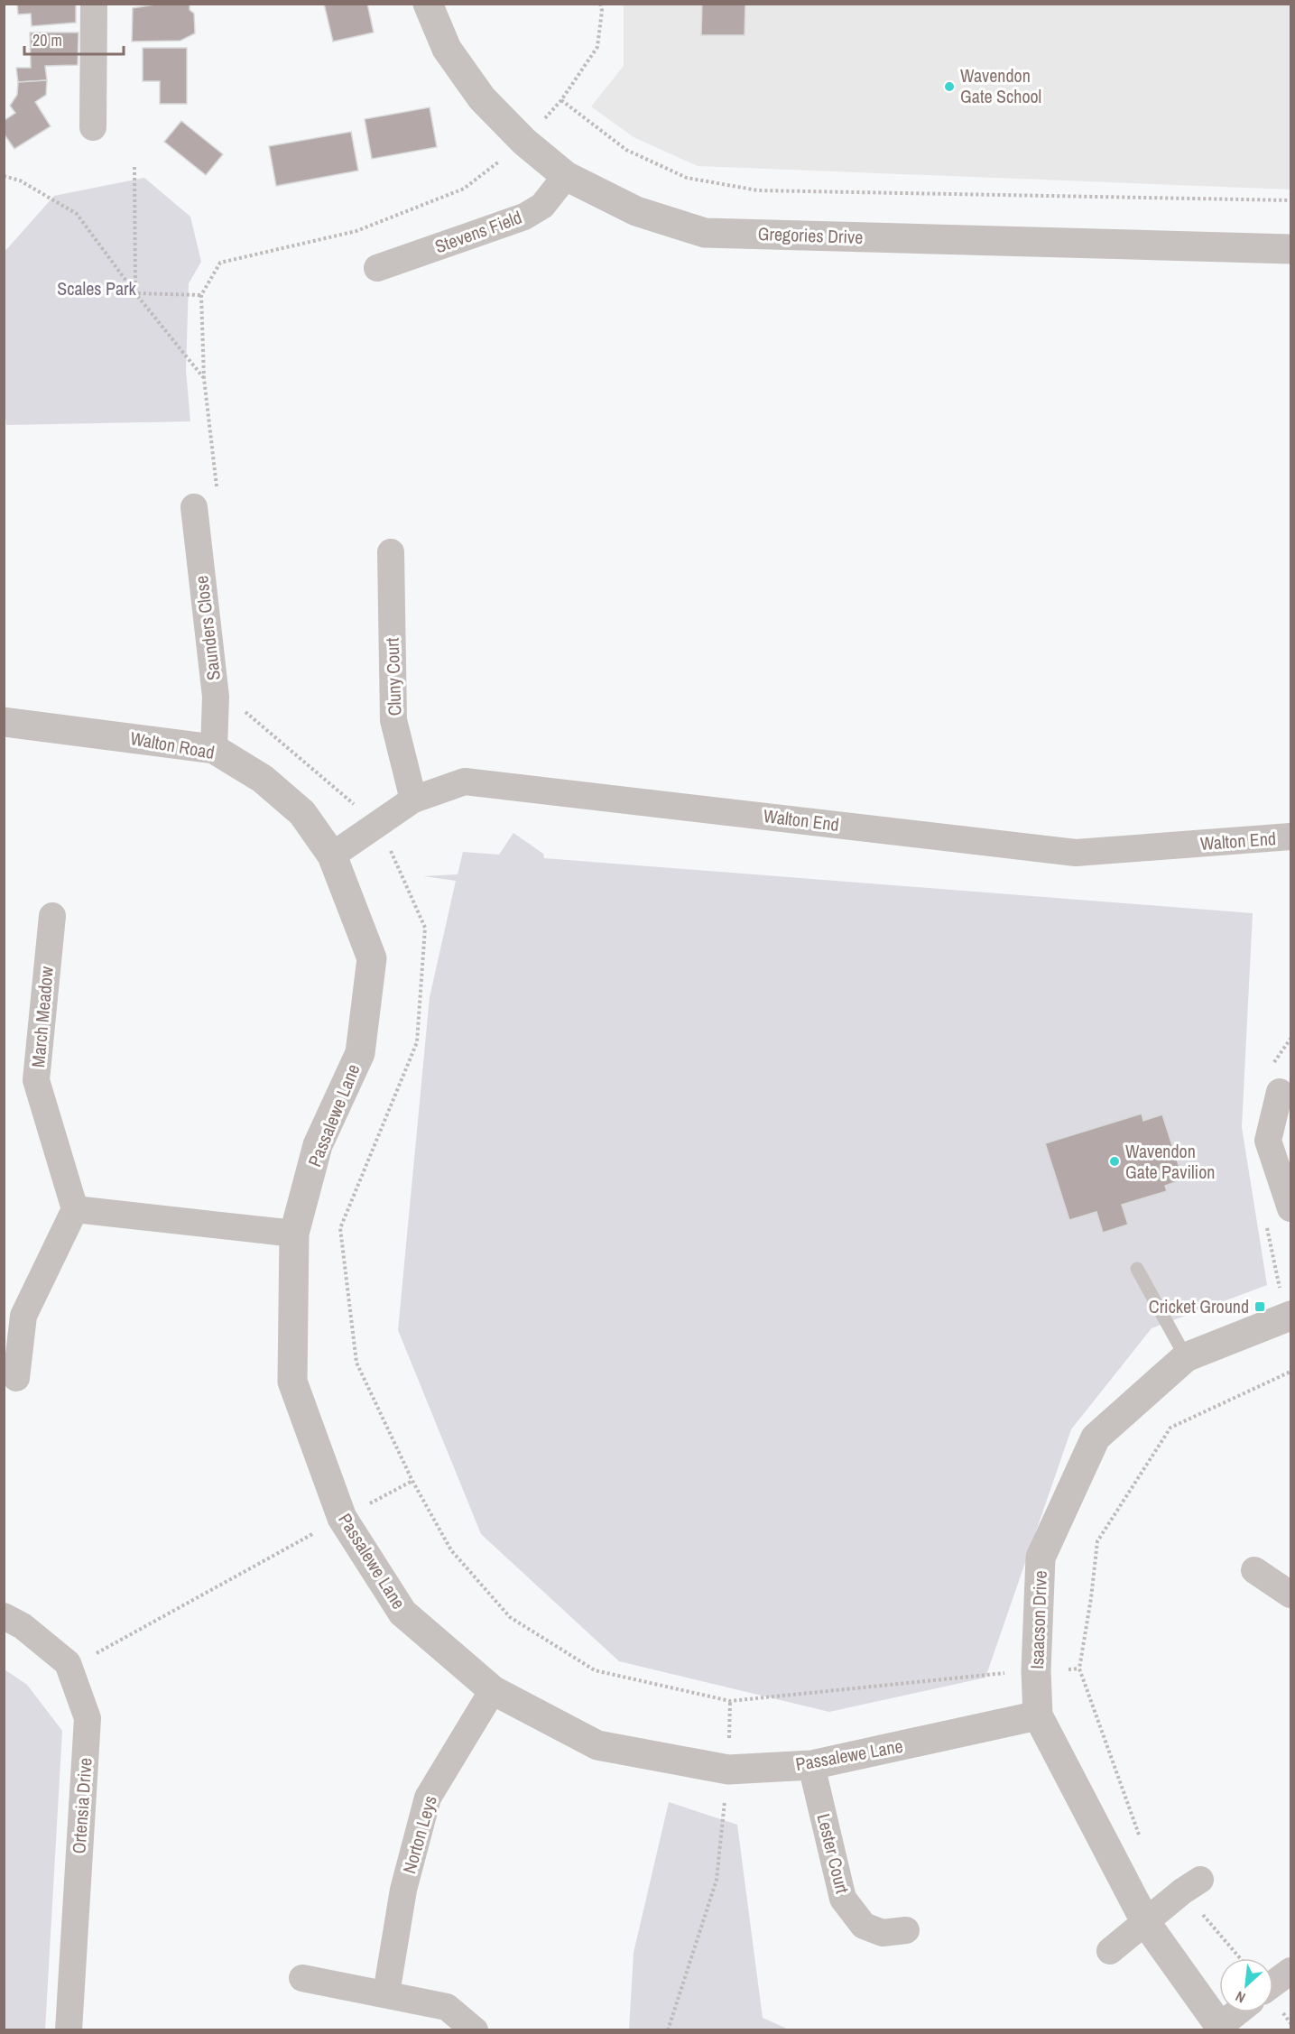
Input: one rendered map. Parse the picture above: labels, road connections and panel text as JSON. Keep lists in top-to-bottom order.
{
  "streets": {
    "street": [
      "Stevens Field",
      "Gregories Drive",
      "Saunders Close",
      "Cluny Court",
      "Walton Road",
      "Walton End",
      "March Meadow",
      "Passalewe Lane",
      "Isaacson Drive",
      "Ortensia Drive",
      "Norton Leys",
      "Lester Court"
    ]
  },
  "crossings": [
    ["Stevens Field", "Gregories Drive"],
    ["Saunders Close", "Walton Road"],
    ["Cluny Court", "Walton End"],
    ["Walton Road", "Walton End"],
    ["Walton Road", "Passalewe Lane"],
    ["Walton End", "Passalewe Lane"],
    ["Passalewe Lane", "Isaacson Drive"],
    ["Passalewe Lane", "Norton Leys"],
    ["Passalewe Lane", "Lester Court"]
  ],
  "parks": ["Scales Park"],
  "places": {
    "other": ["Wavendon Gate School", "Wavendon Gate Pavilion"],
    "transit": ["Cricket Ground"]
  },
  "scale_bar": "20 m",
  "north": "bottom left"
}
